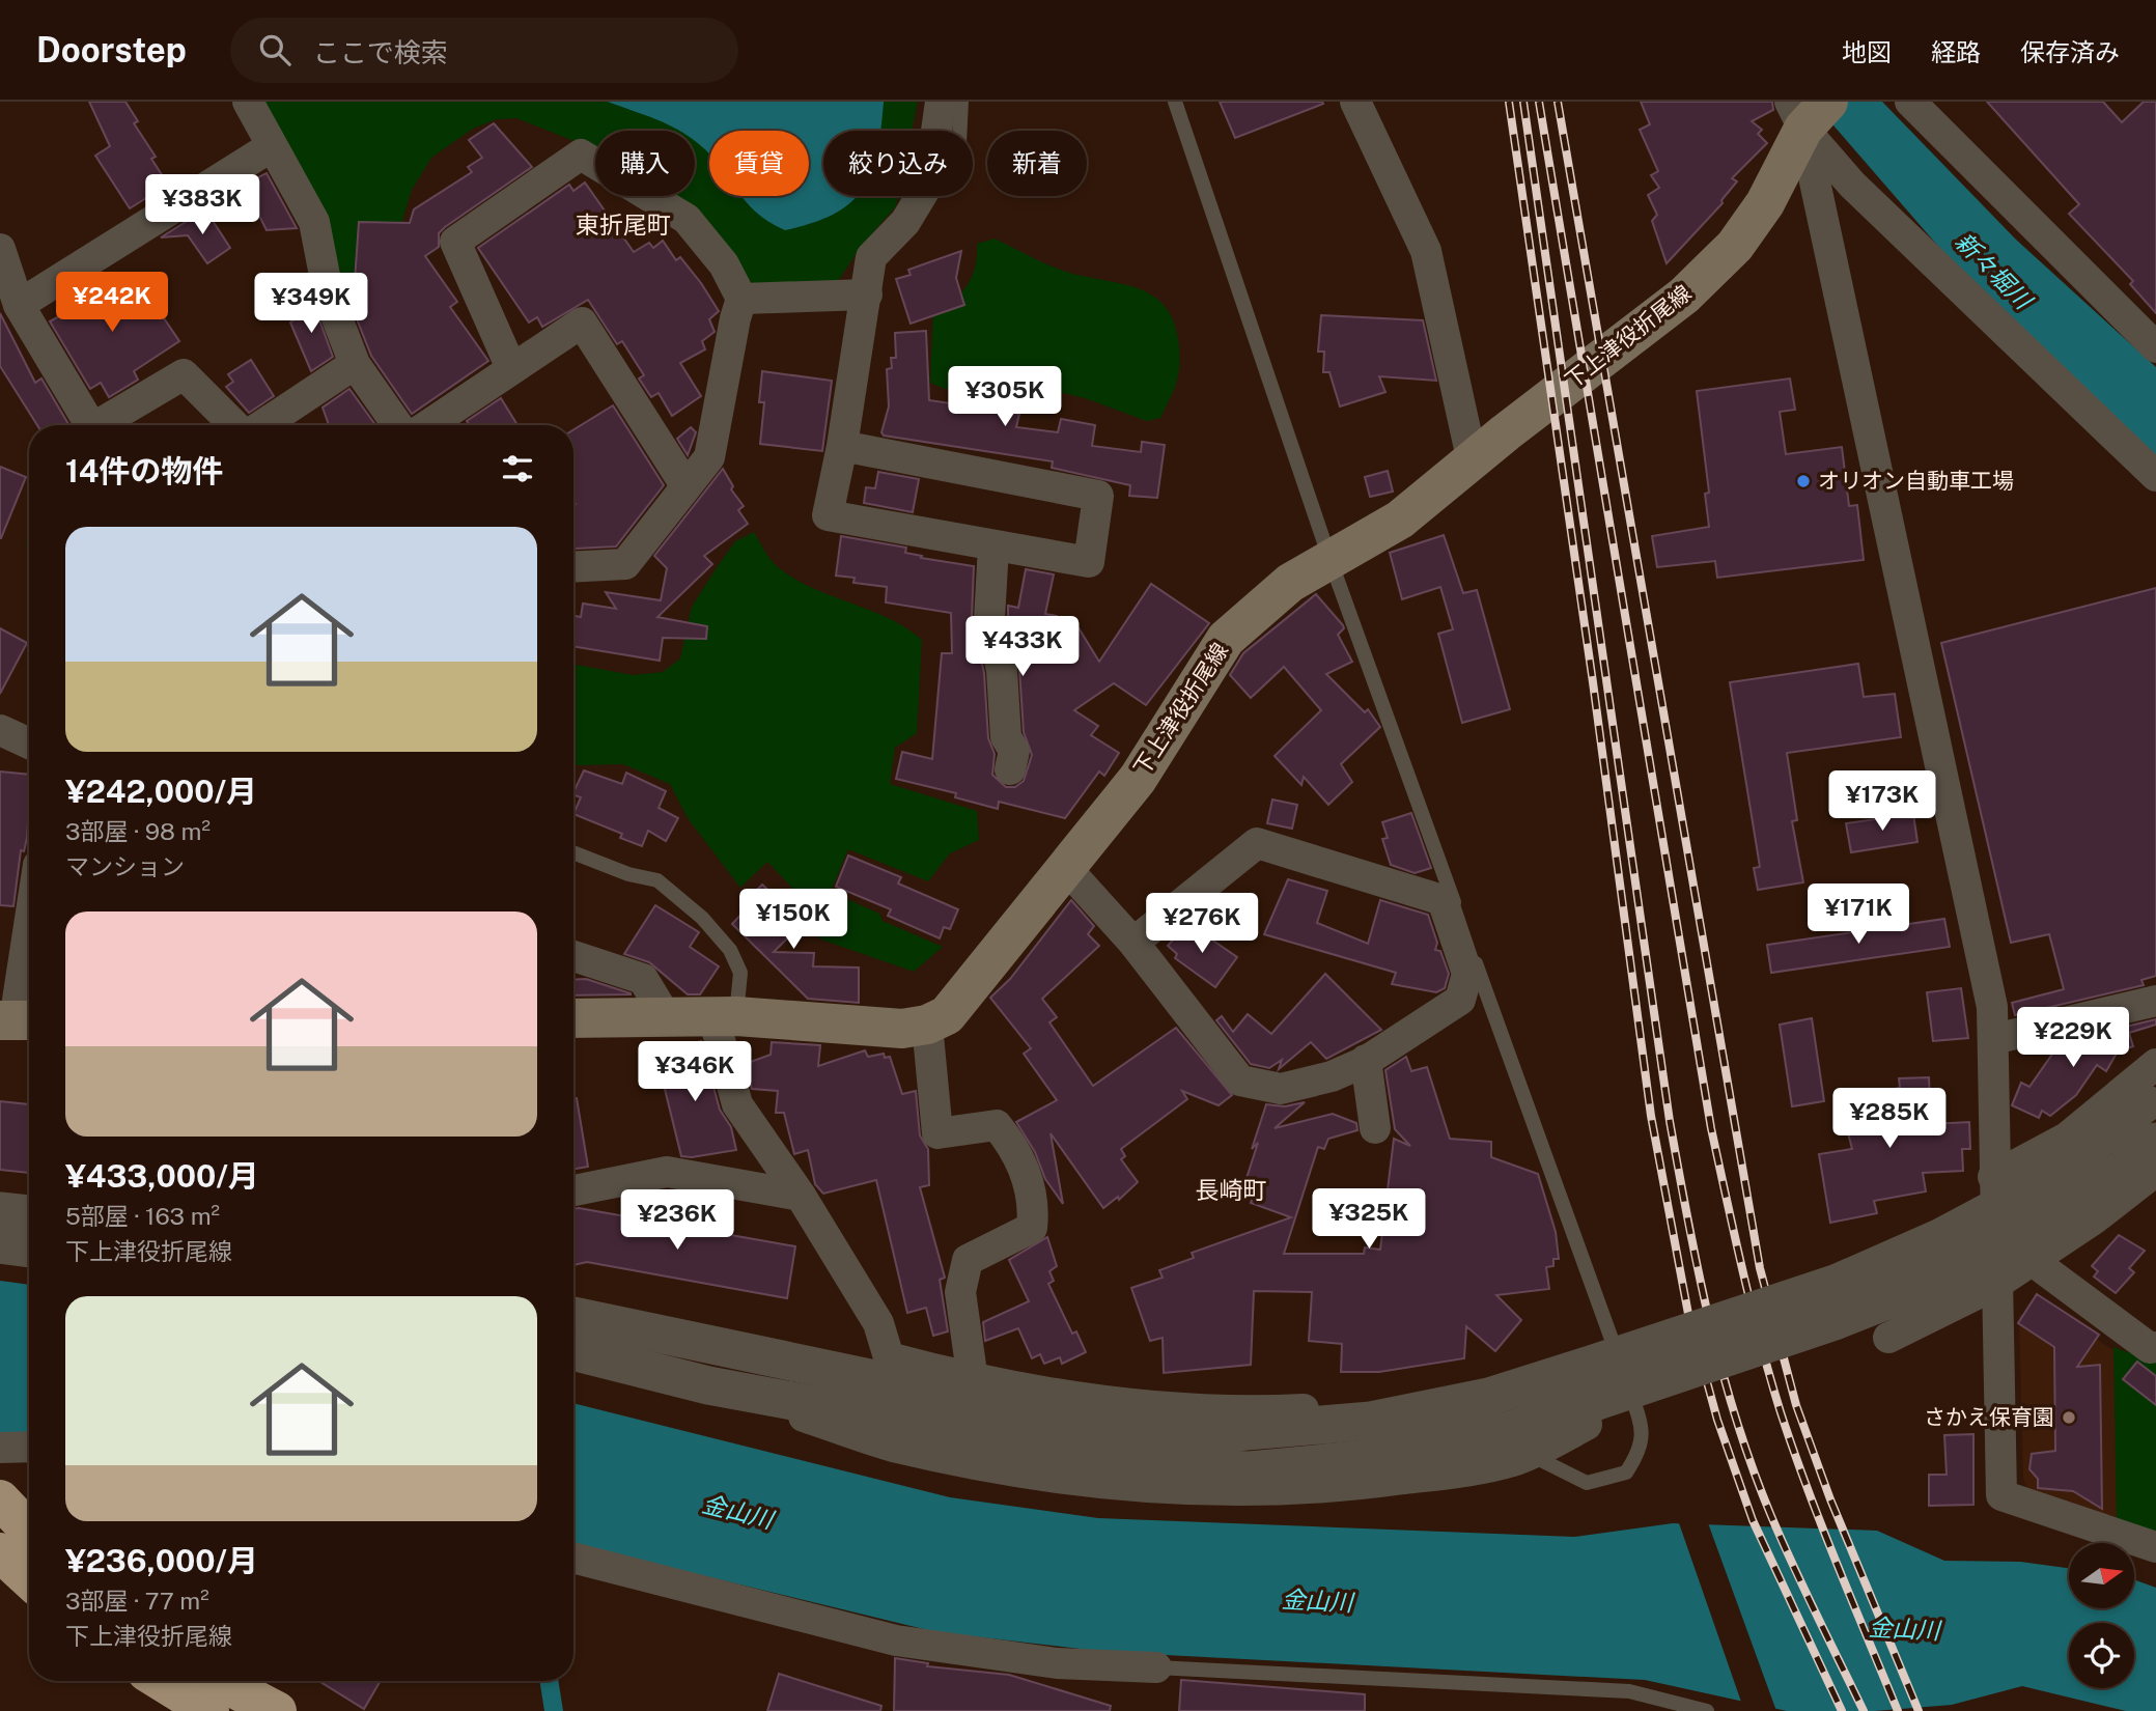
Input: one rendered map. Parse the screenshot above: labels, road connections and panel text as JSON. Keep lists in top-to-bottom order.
{
  "streets": {
    "main road": ["下上津役折尾線"]
  },
  "districts": ["東折尾町", "長崎町"],
  "water": ["新々堀川", "金山川"],
  "places": ["オリオン自動車工場", "さかえ保育園"],
  "north": "right",
  "page": {
    "header": "Doorstep",
    "search": "ここで検索",
    "nav": ["地図", "経路", "保存済み"],
    "chip": [
      "購入",
      "賃貸",
      "絞り込み",
      "新着"
    ],
    "price": [
      "¥383K",
      "¥242K",
      "¥349K",
      "¥305K",
      "¥433K",
      "¥173K",
      "¥171K",
      "¥150K",
      "¥276K",
      "¥229K",
      "¥346K",
      "¥285K",
      "¥325K",
      "¥236K"
    ],
    "heading": "14件の物件",
    "list": [
      {
        "name": "¥242,000/月",
        "note": "3部屋 · 98 m² · マンション"
      },
      {
        "name": "¥433,000/月",
        "note": "5部屋 · 163 m² · 下上津役折尾線"
      },
      {
        "name": "¥236,000/月",
        "note": "3部屋 · 77 m² · 下上津役折尾線"
      }
    ]
  }
}
